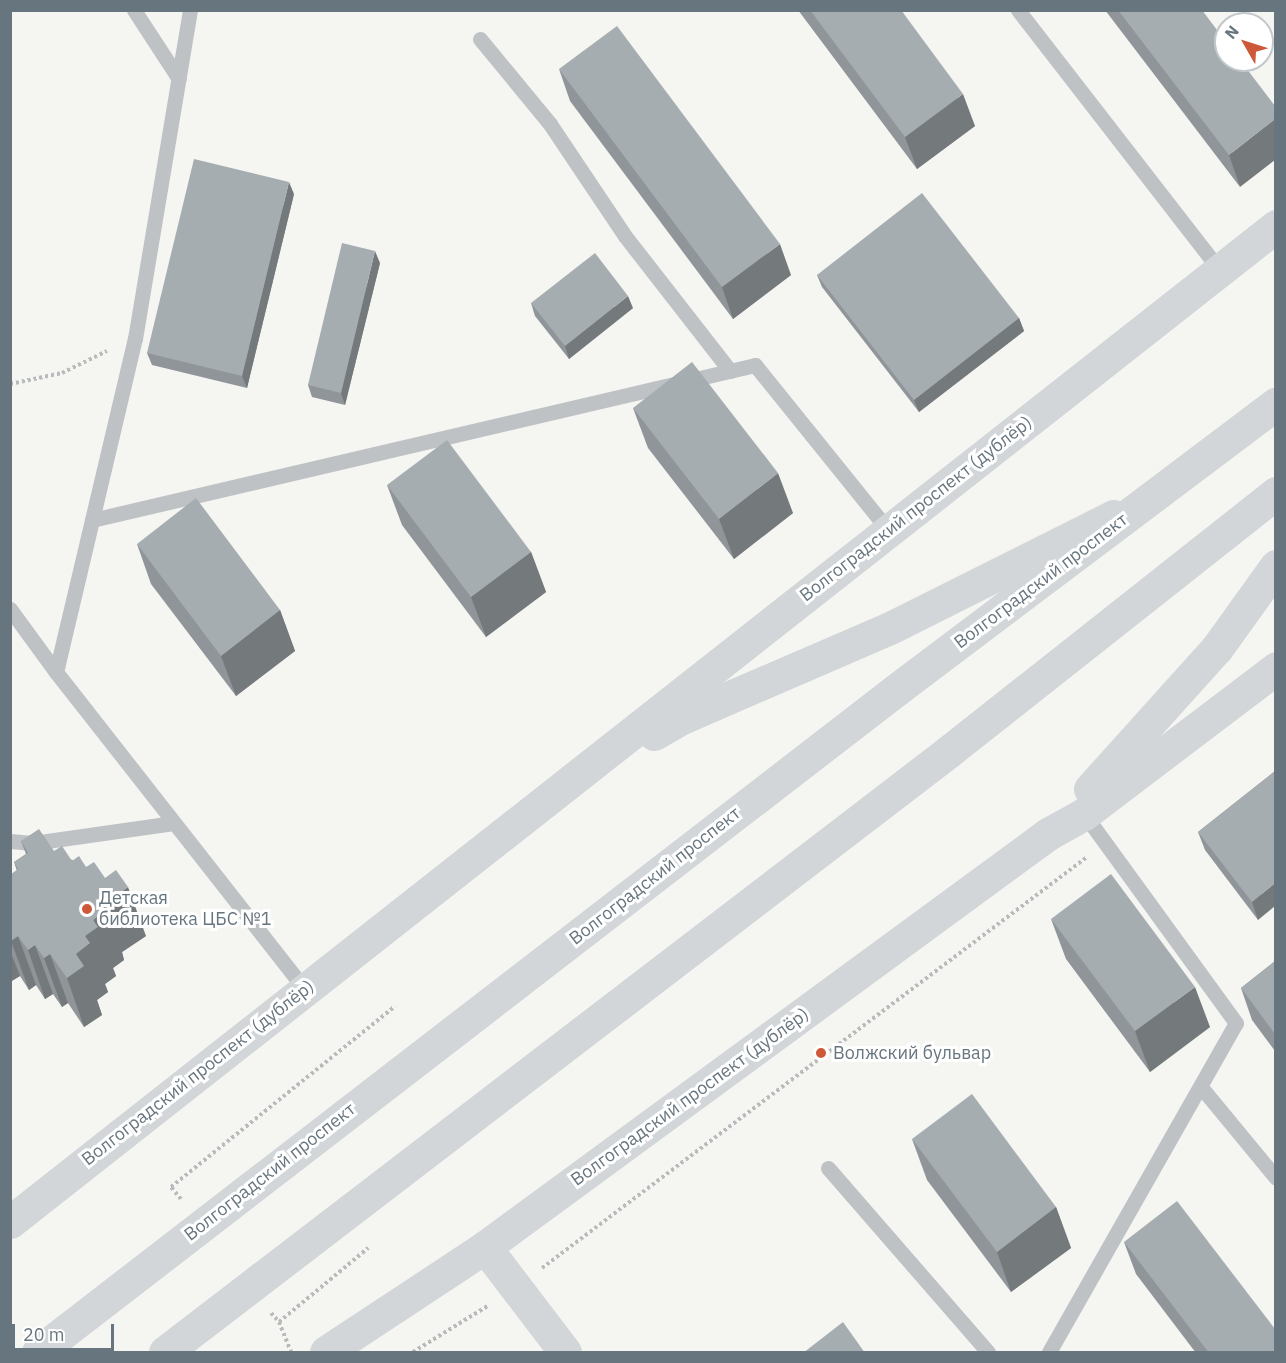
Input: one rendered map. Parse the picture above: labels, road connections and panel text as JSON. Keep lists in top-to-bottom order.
{
  "streets": {
    "main road": ["Волгоградский проспект (дублёр)", "Волгоградский проспект"]
  },
  "crossings": [
    ["Волгоградский проспект (дублёр)", "Волгоградский проспект"]
  ],
  "places": ["Детская библиотека ЦБС №1", "Волжский бульвар"],
  "scale_bar": "20 m",
  "north": "top left"
}
